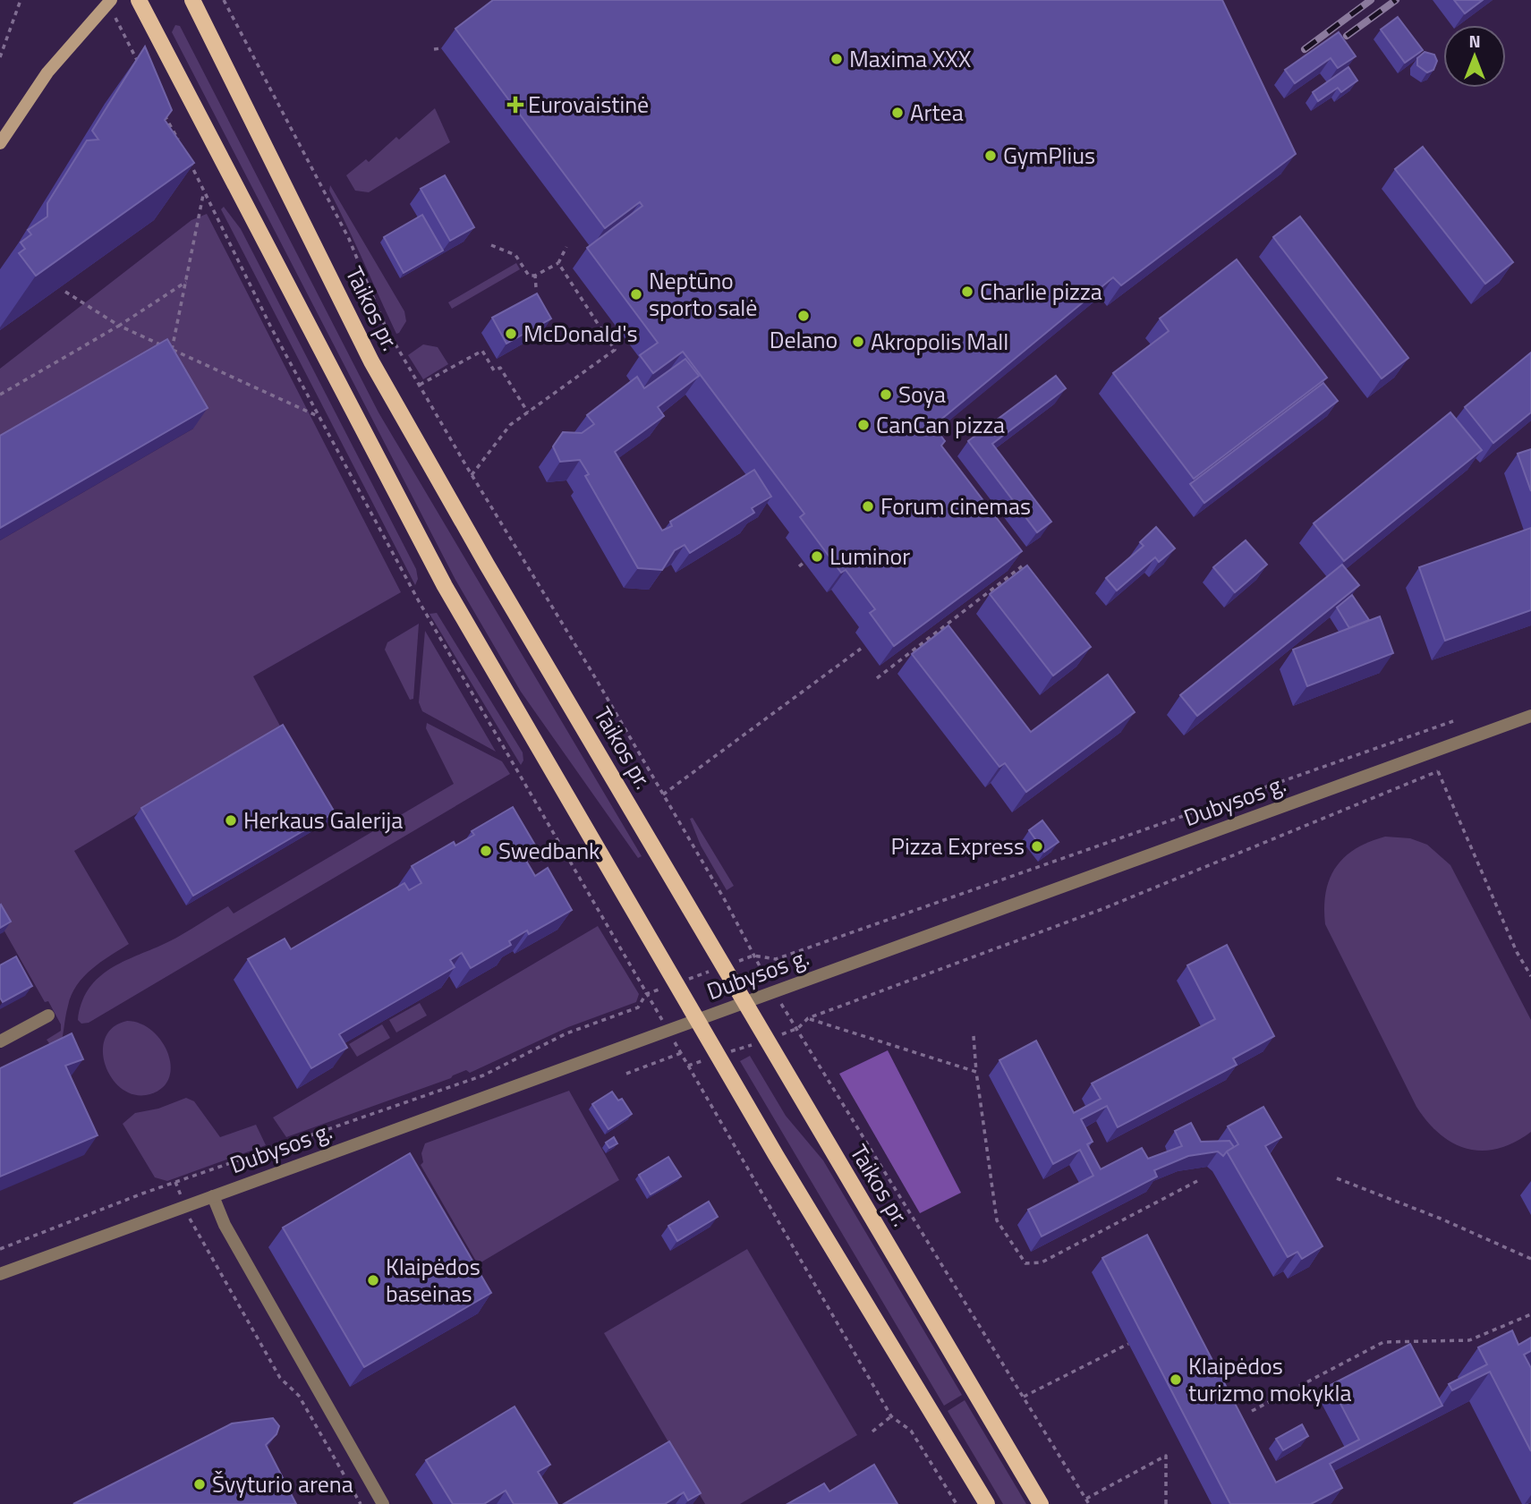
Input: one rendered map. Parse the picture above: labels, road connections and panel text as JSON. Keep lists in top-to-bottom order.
{
  "streets": {
    "main road": ["Taikos pr."],
    "street": ["Dubysos g."]
  },
  "crossings": [
    ["Taikos pr.", "Dubysos g."]
  ],
  "places": {
    "other": [
      "Maxima XXX",
      "Artea",
      "GymPlius",
      "Charlie pizza",
      "Neptūno sporto salė",
      "Delano",
      "McDonald's",
      "Akropolis Mall",
      "Soya",
      "CanCan pizza",
      "Forum cinemas",
      "Luminor",
      "Herkaus Galerija",
      "Pizza Express",
      "Swedbank",
      "Klaipėdos baseinas",
      "Klaipėdos turizmo mokykla",
      "Švyturio arena"
    ],
    "health": ["Eurovaistinė"]
  },
  "north": "top"
}
